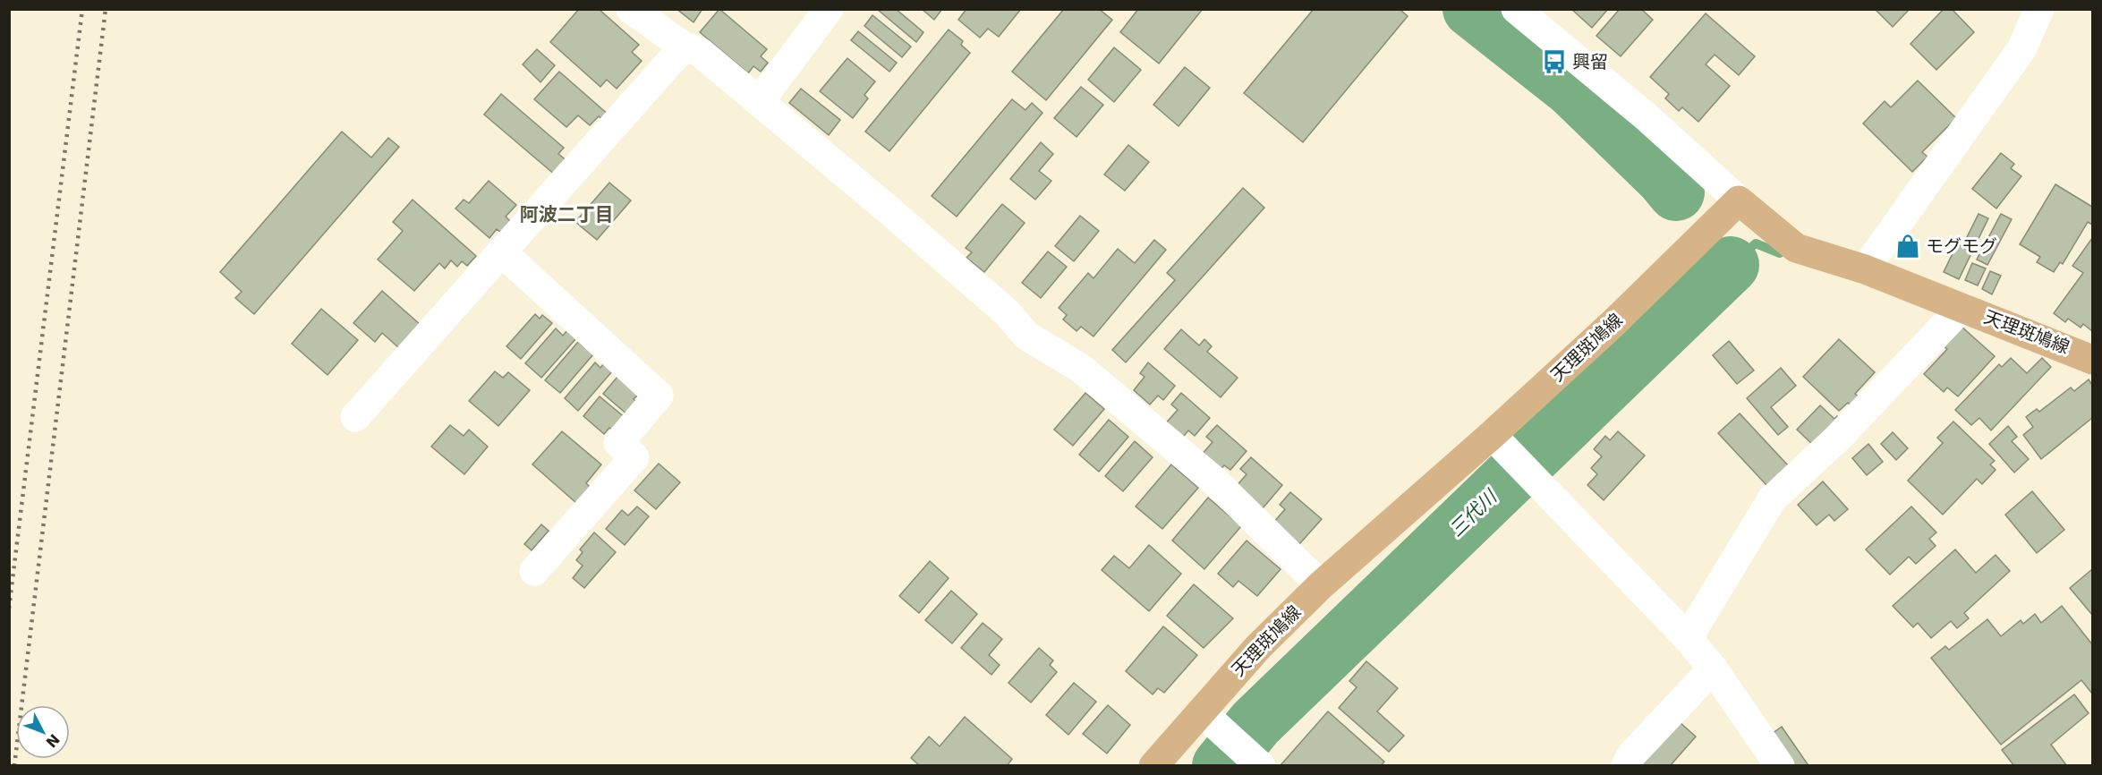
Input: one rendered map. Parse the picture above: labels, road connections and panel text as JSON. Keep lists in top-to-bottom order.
{
  "streets": {
    "main road": ["天理斑鳩線"]
  },
  "districts": ["阿波二丁目"],
  "water": ["三代川"],
  "places": {
    "bus stop": ["興留"],
    "shop": ["モグモグ"]
  },
  "north": "bottom right"
}
